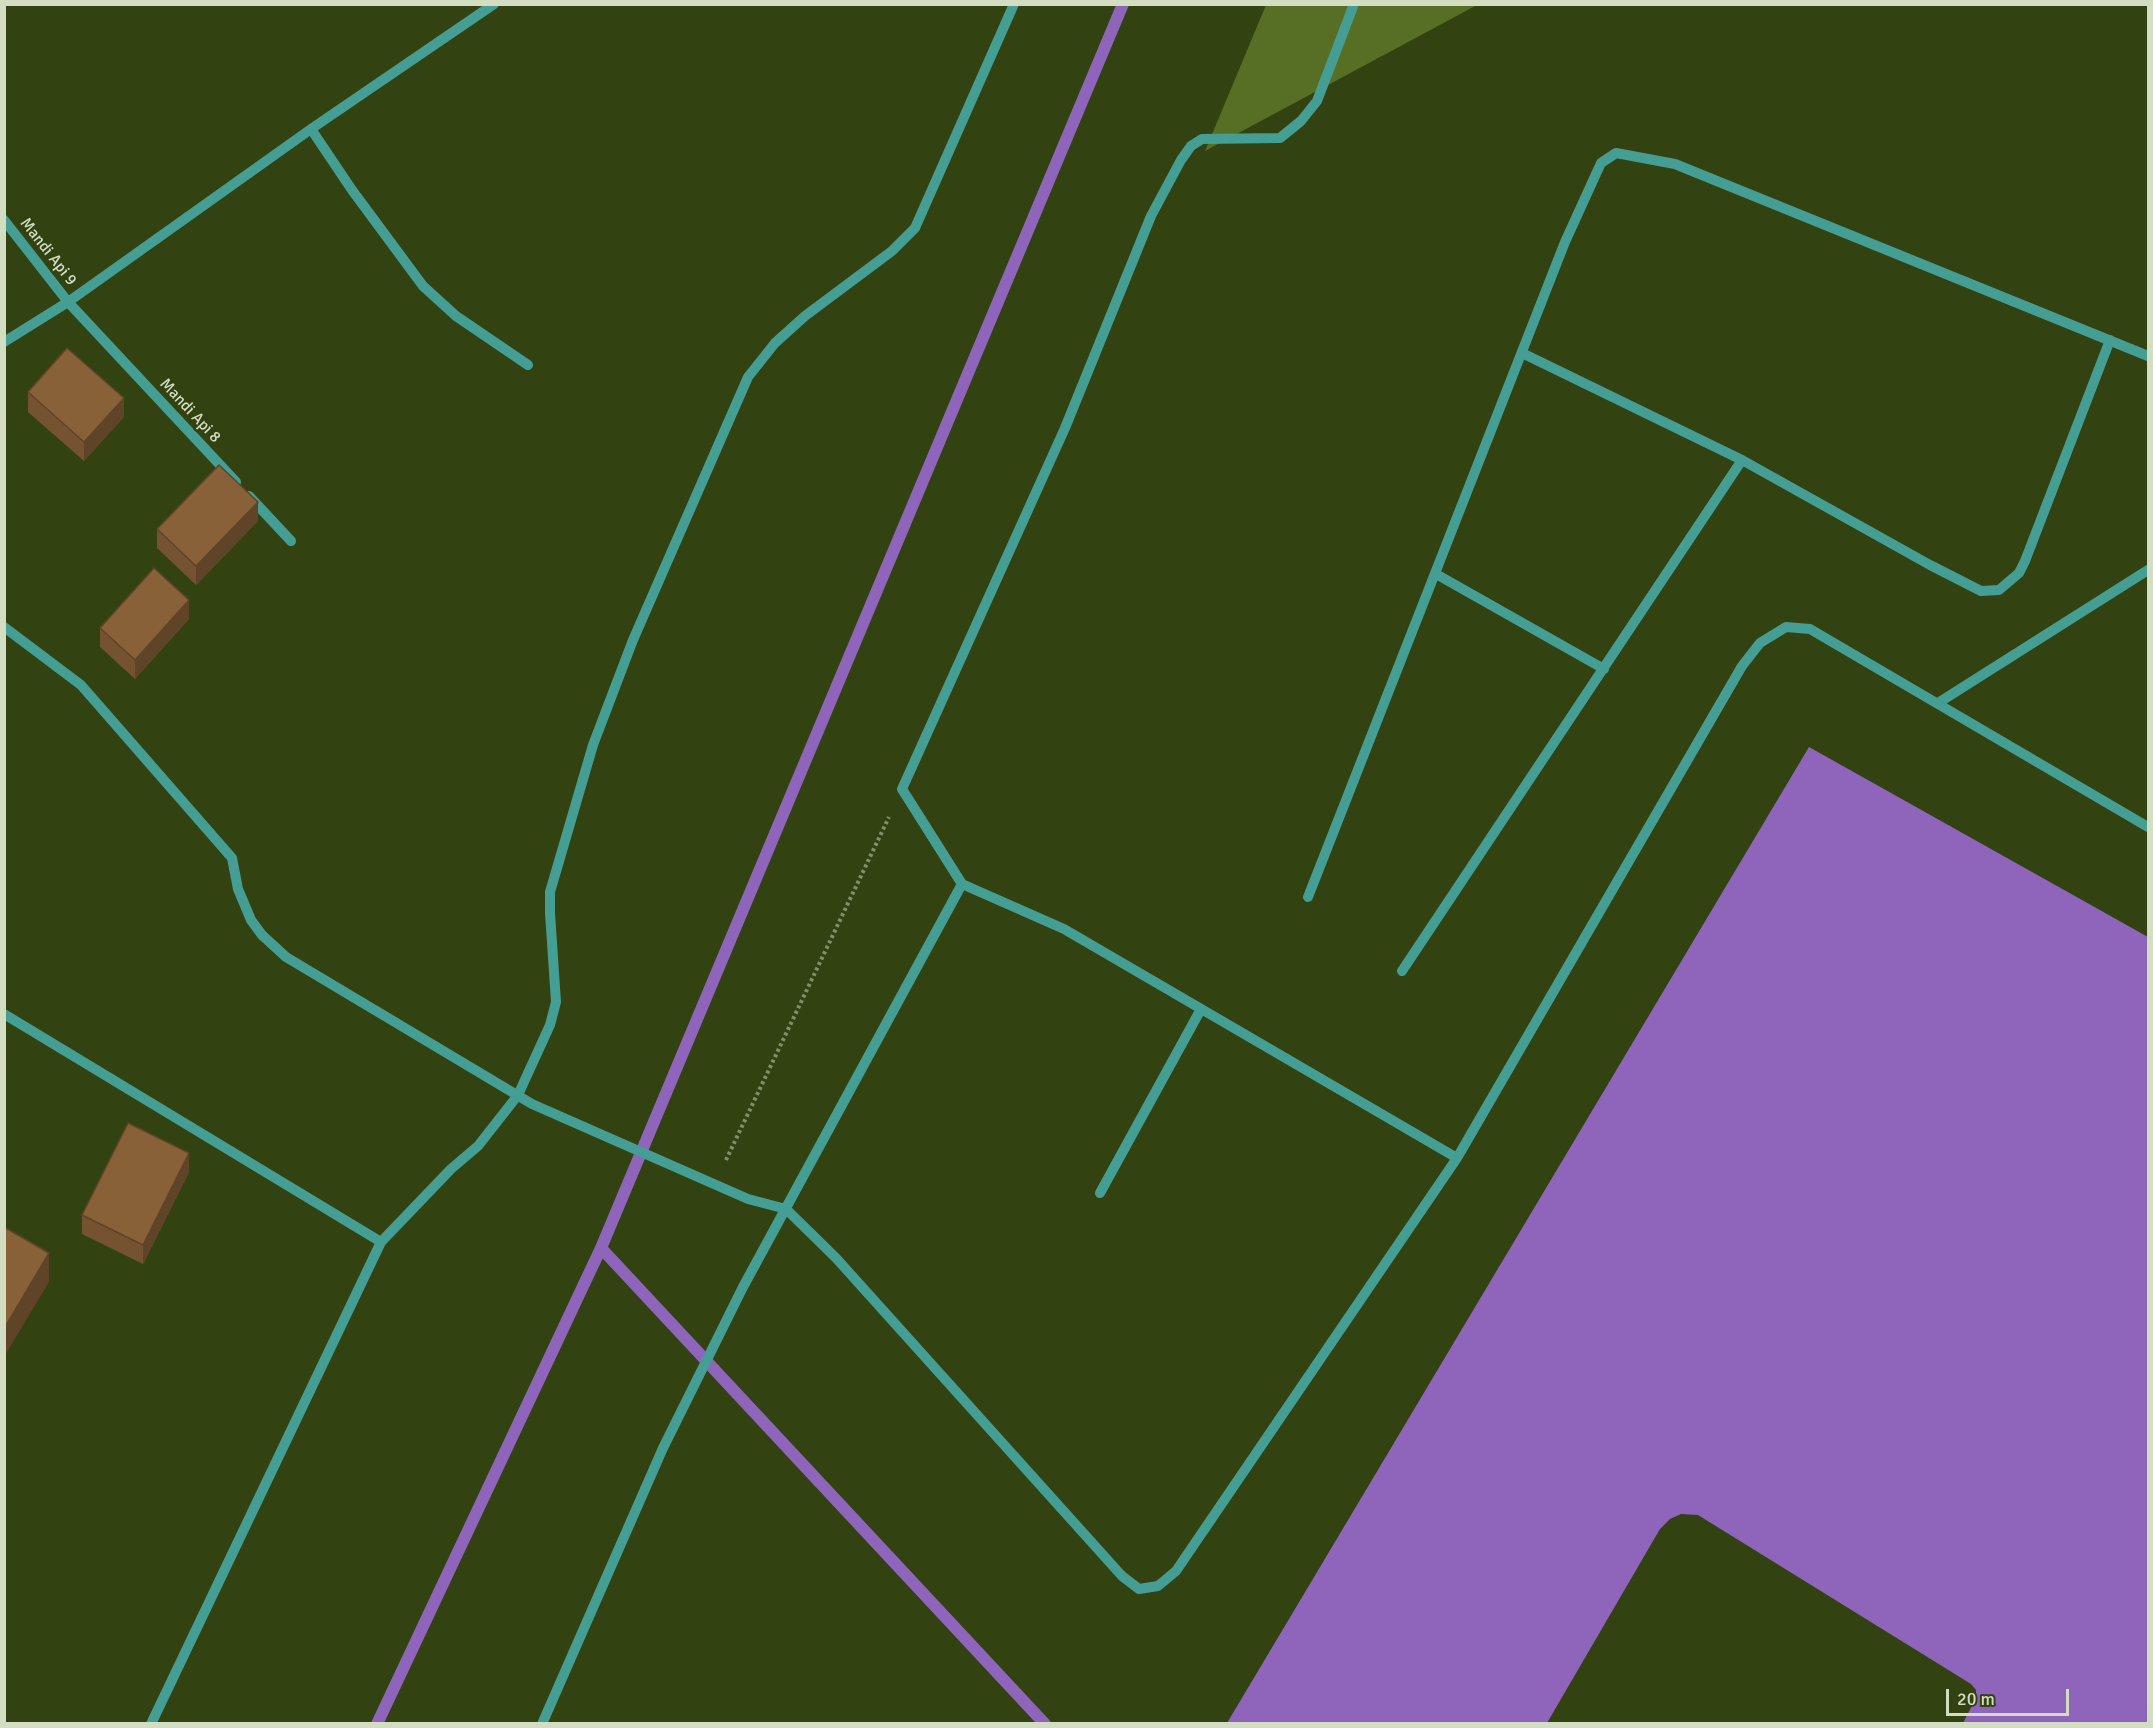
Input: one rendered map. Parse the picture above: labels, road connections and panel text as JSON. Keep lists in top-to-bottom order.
{
  "streets": {
    "street": ["Mandi Api 9", "Mandi Api 8"]
  },
  "crossings": [
    ["Mandi Api 9", "Mandi Api 8"]
  ],
  "scale_bar": "20 m"
}
